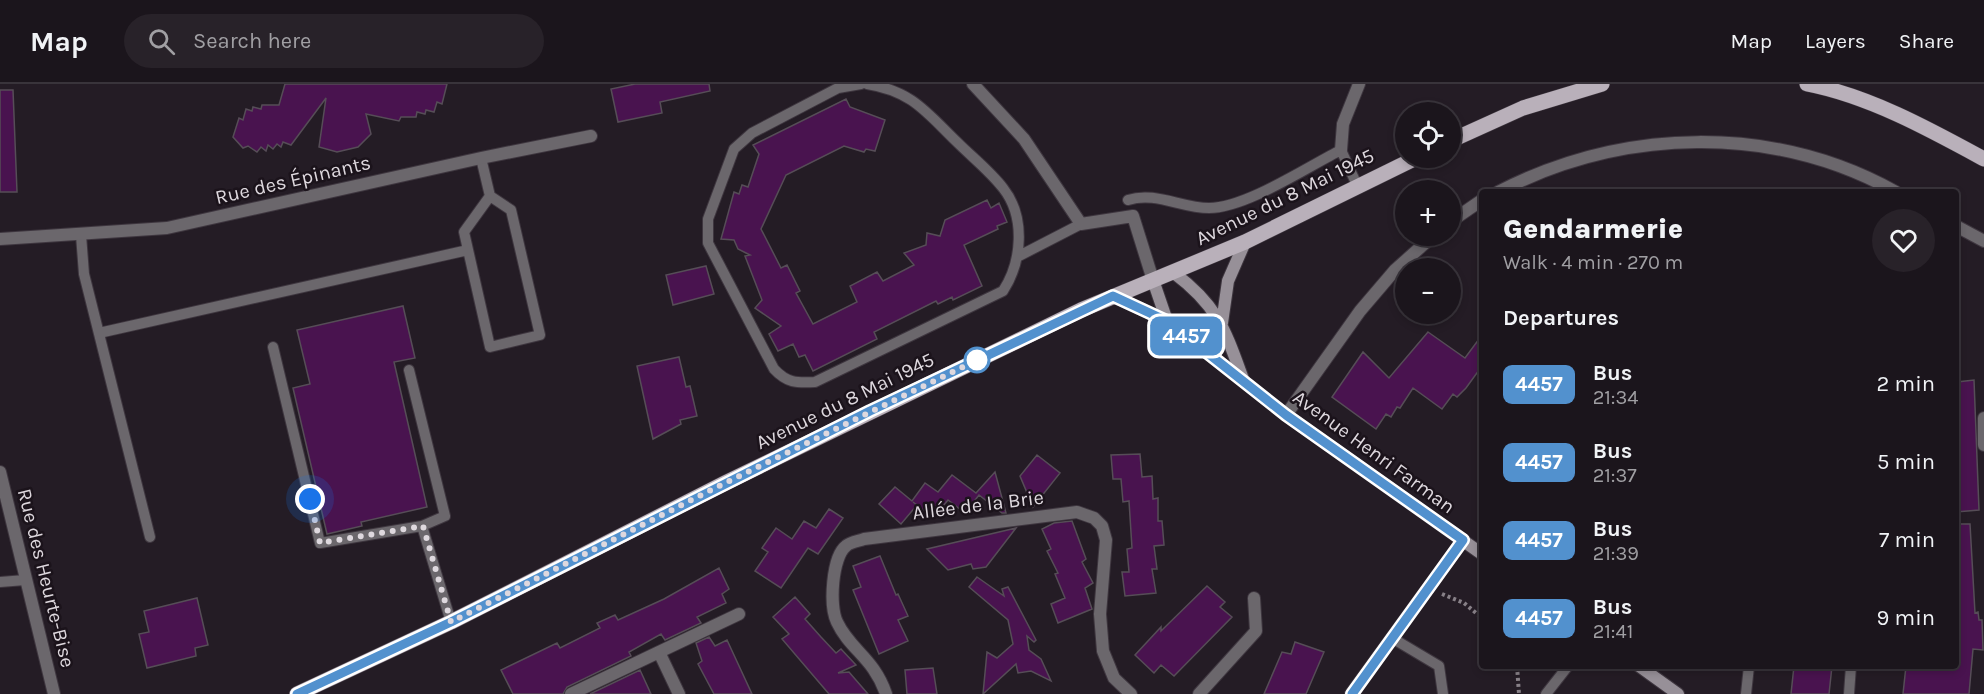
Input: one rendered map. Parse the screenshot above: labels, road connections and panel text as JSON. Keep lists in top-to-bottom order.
{
  "streets": {
    "main road": ["Avenue du 8 Mai 1945"],
    "street": [
      "Rue des Épinants",
      "Avenue Henri Farman",
      "Allée de la Brie",
      "Rue des Heurte-Bise"
    ]
  },
  "crossings": [
    ["Avenue du 8 Mai 1945", "Avenue Henri Farman"]
  ],
  "lines": ["bus line 4457"],
  "page": {
    "header": "Map",
    "search": "Search here",
    "nav": ["Map", "Layers", "Share"],
    "on_map": "4457",
    "map_buttons": ["+", "−"],
    "heading": [
      ["Gendarmerie", "Walk · 4 min · 270 m"],
      "Departures"
    ],
    "list": [
      {
        "mark": "4457",
        "name": "Bus",
        "note": "21:34",
        "value": "2 min"
      },
      {
        "mark": "4457",
        "name": "Bus",
        "note": "21:37",
        "value": "5 min"
      },
      {
        "mark": "4457",
        "name": "Bus",
        "note": "21:39",
        "value": "7 min"
      },
      {
        "mark": "4457",
        "name": "Bus",
        "note": "21:41",
        "value": "9 min"
      }
    ]
  }
}
